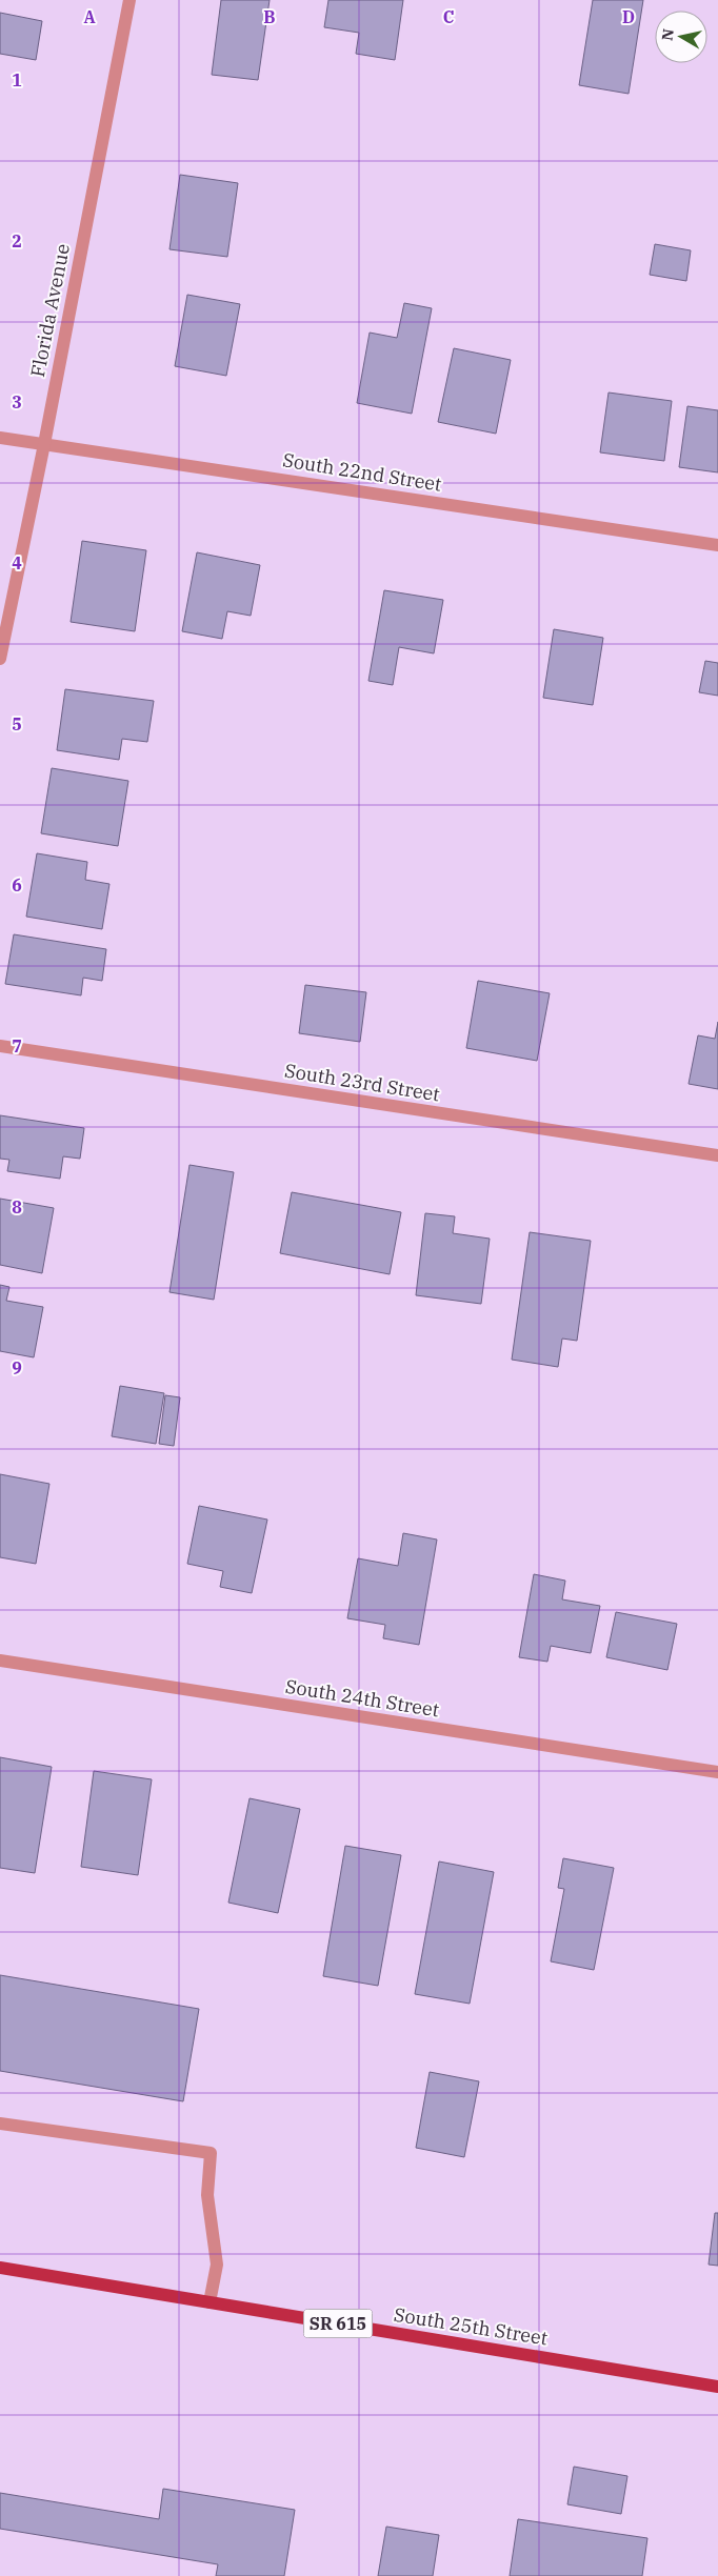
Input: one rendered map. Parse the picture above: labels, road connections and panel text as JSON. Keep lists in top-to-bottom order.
{
  "streets": {
    "main road": ["SR 615", "South 25th Street"],
    "street": [
      "Florida Avenue",
      "South 22nd Street",
      "South 23rd Street",
      "South 24th Street"
    ]
  },
  "crossings": [
    ["Florida Avenue", "South 22nd Street"]
  ],
  "north": "left",
  "grid": {
    "columns": [
      "A",
      "B",
      "C",
      "D"
    ],
    "rows": [
      "1",
      "2",
      "3",
      "4",
      "5",
      "6",
      "7",
      "8",
      "9"
    ]
  }
}
